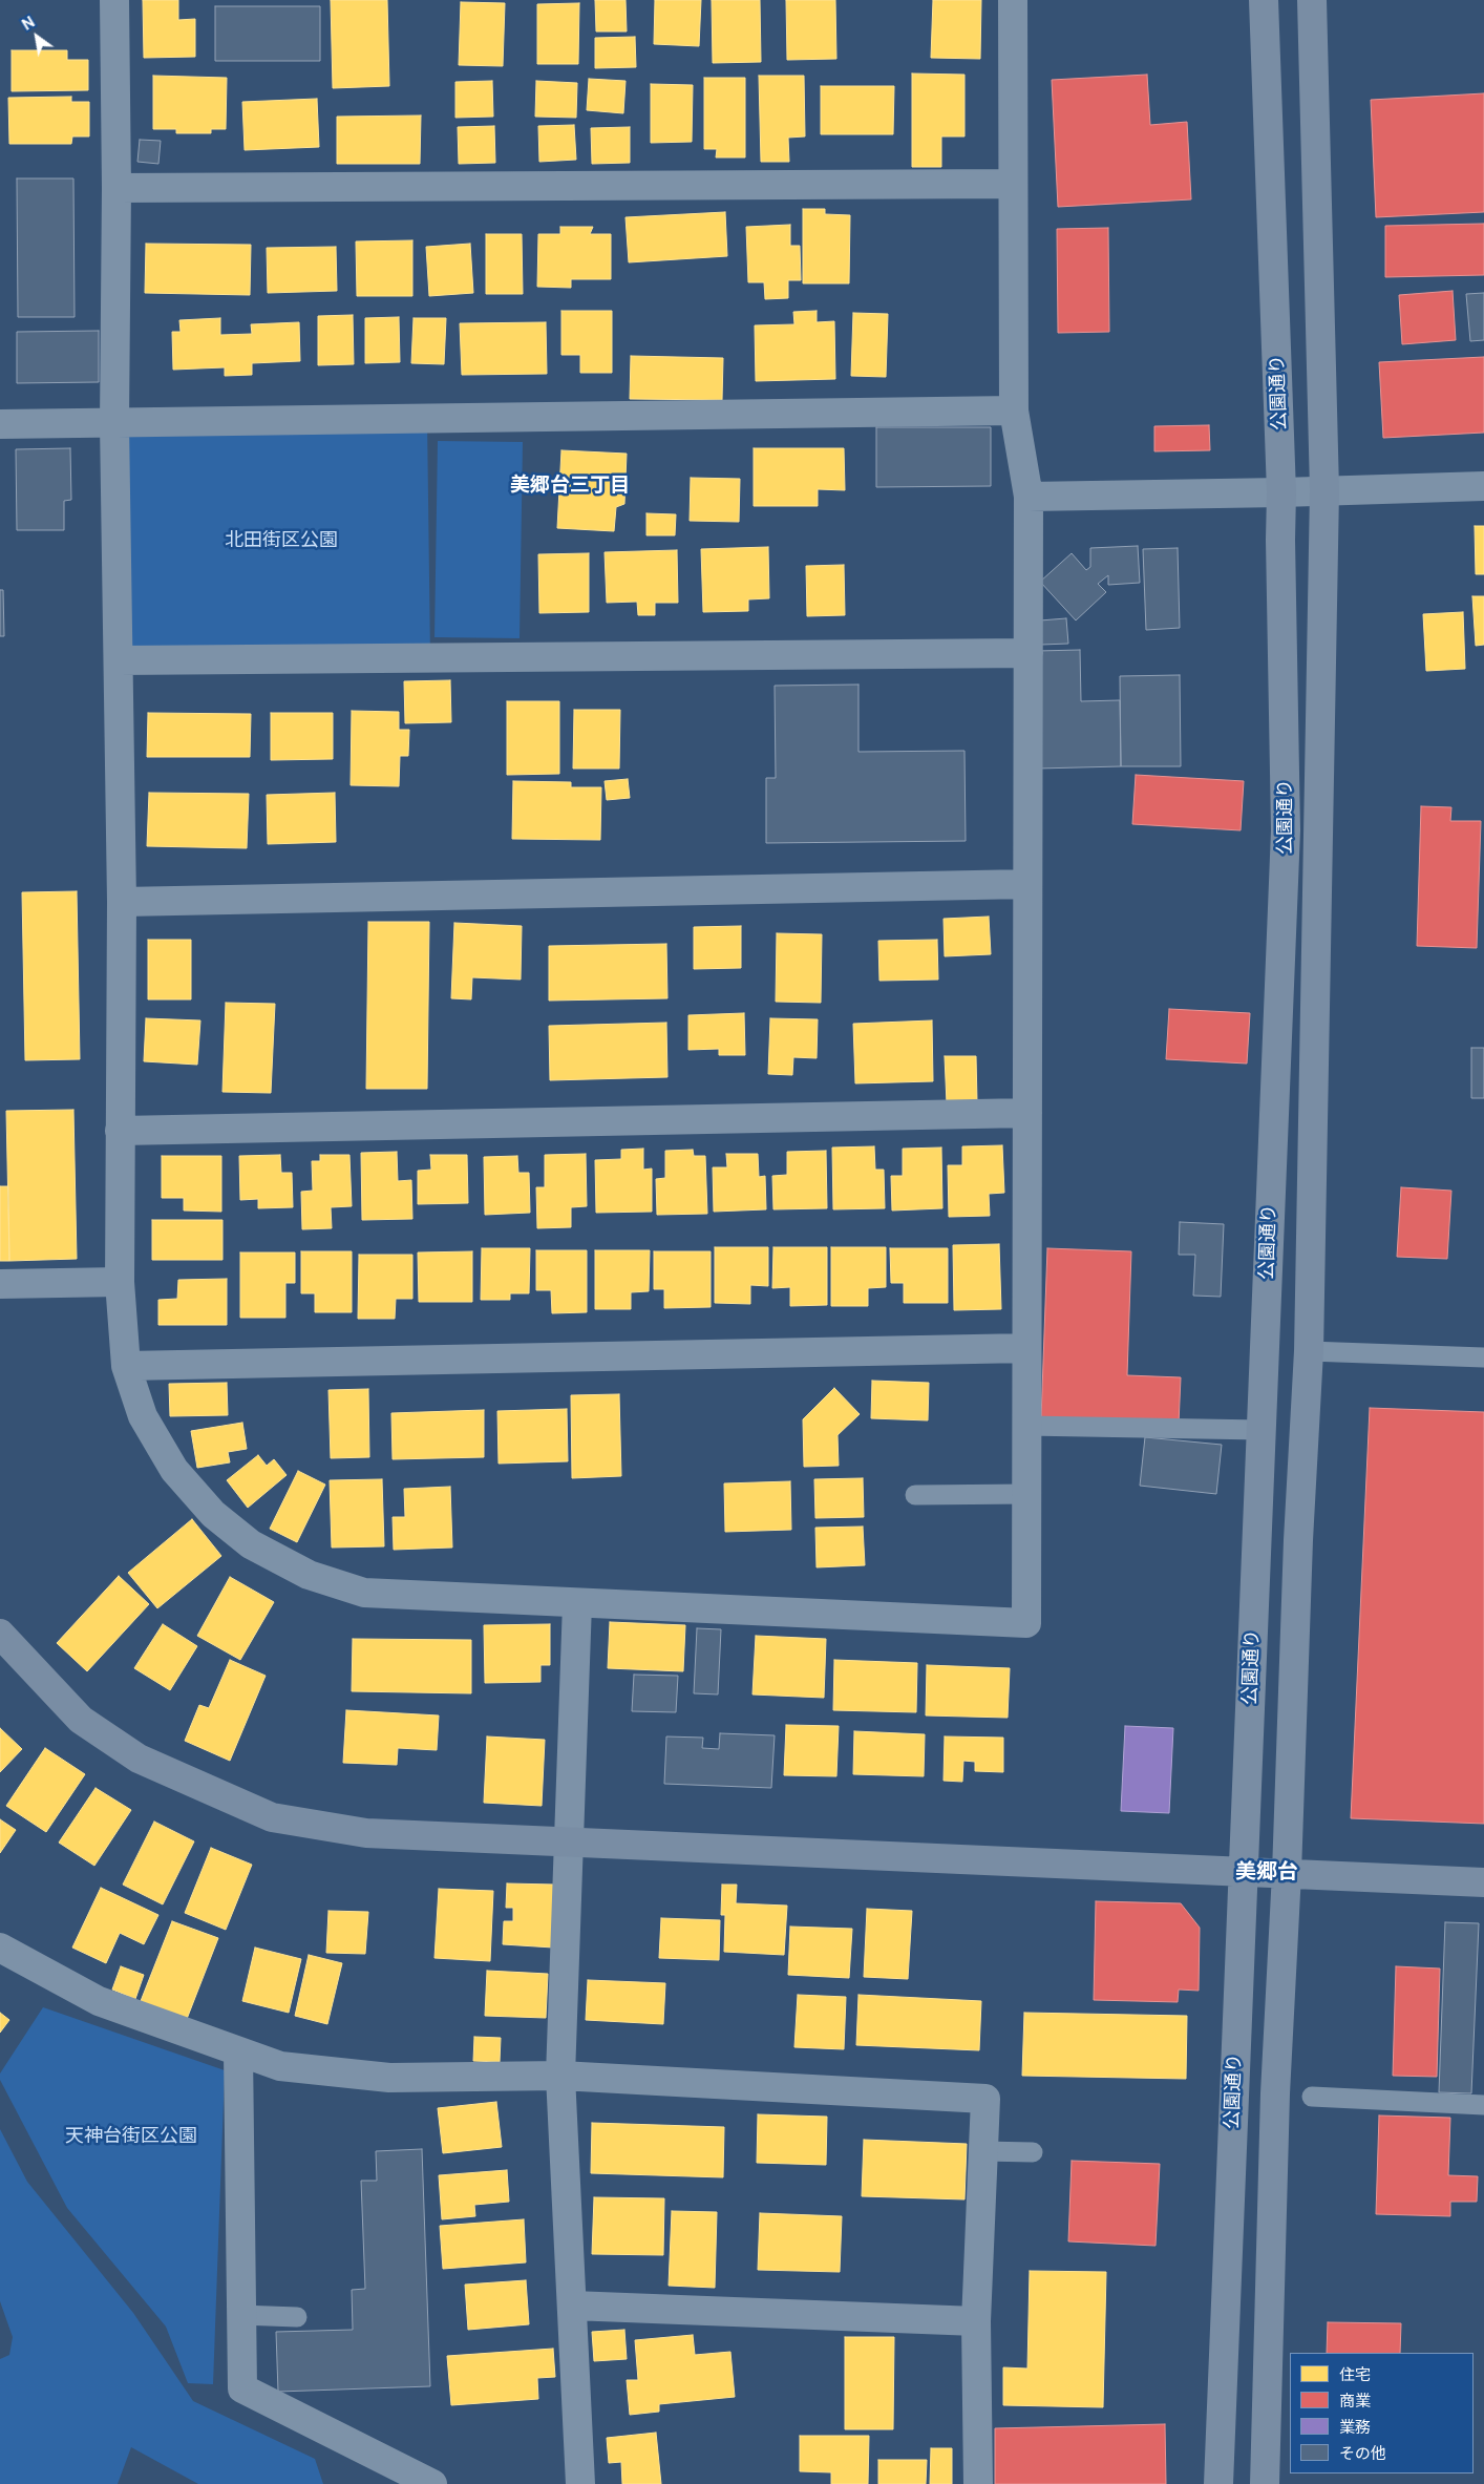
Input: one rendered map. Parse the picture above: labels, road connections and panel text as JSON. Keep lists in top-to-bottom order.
{
  "streets": {
    "street": ["公園通り"]
  },
  "districts": ["美郷台三丁目", "美郷台"],
  "parks": ["北田街区公園", "天神台街区公園"],
  "legend": [
    "住宅",
    "商業",
    "業務",
    "その他"
  ],
  "north": "top left"
}
